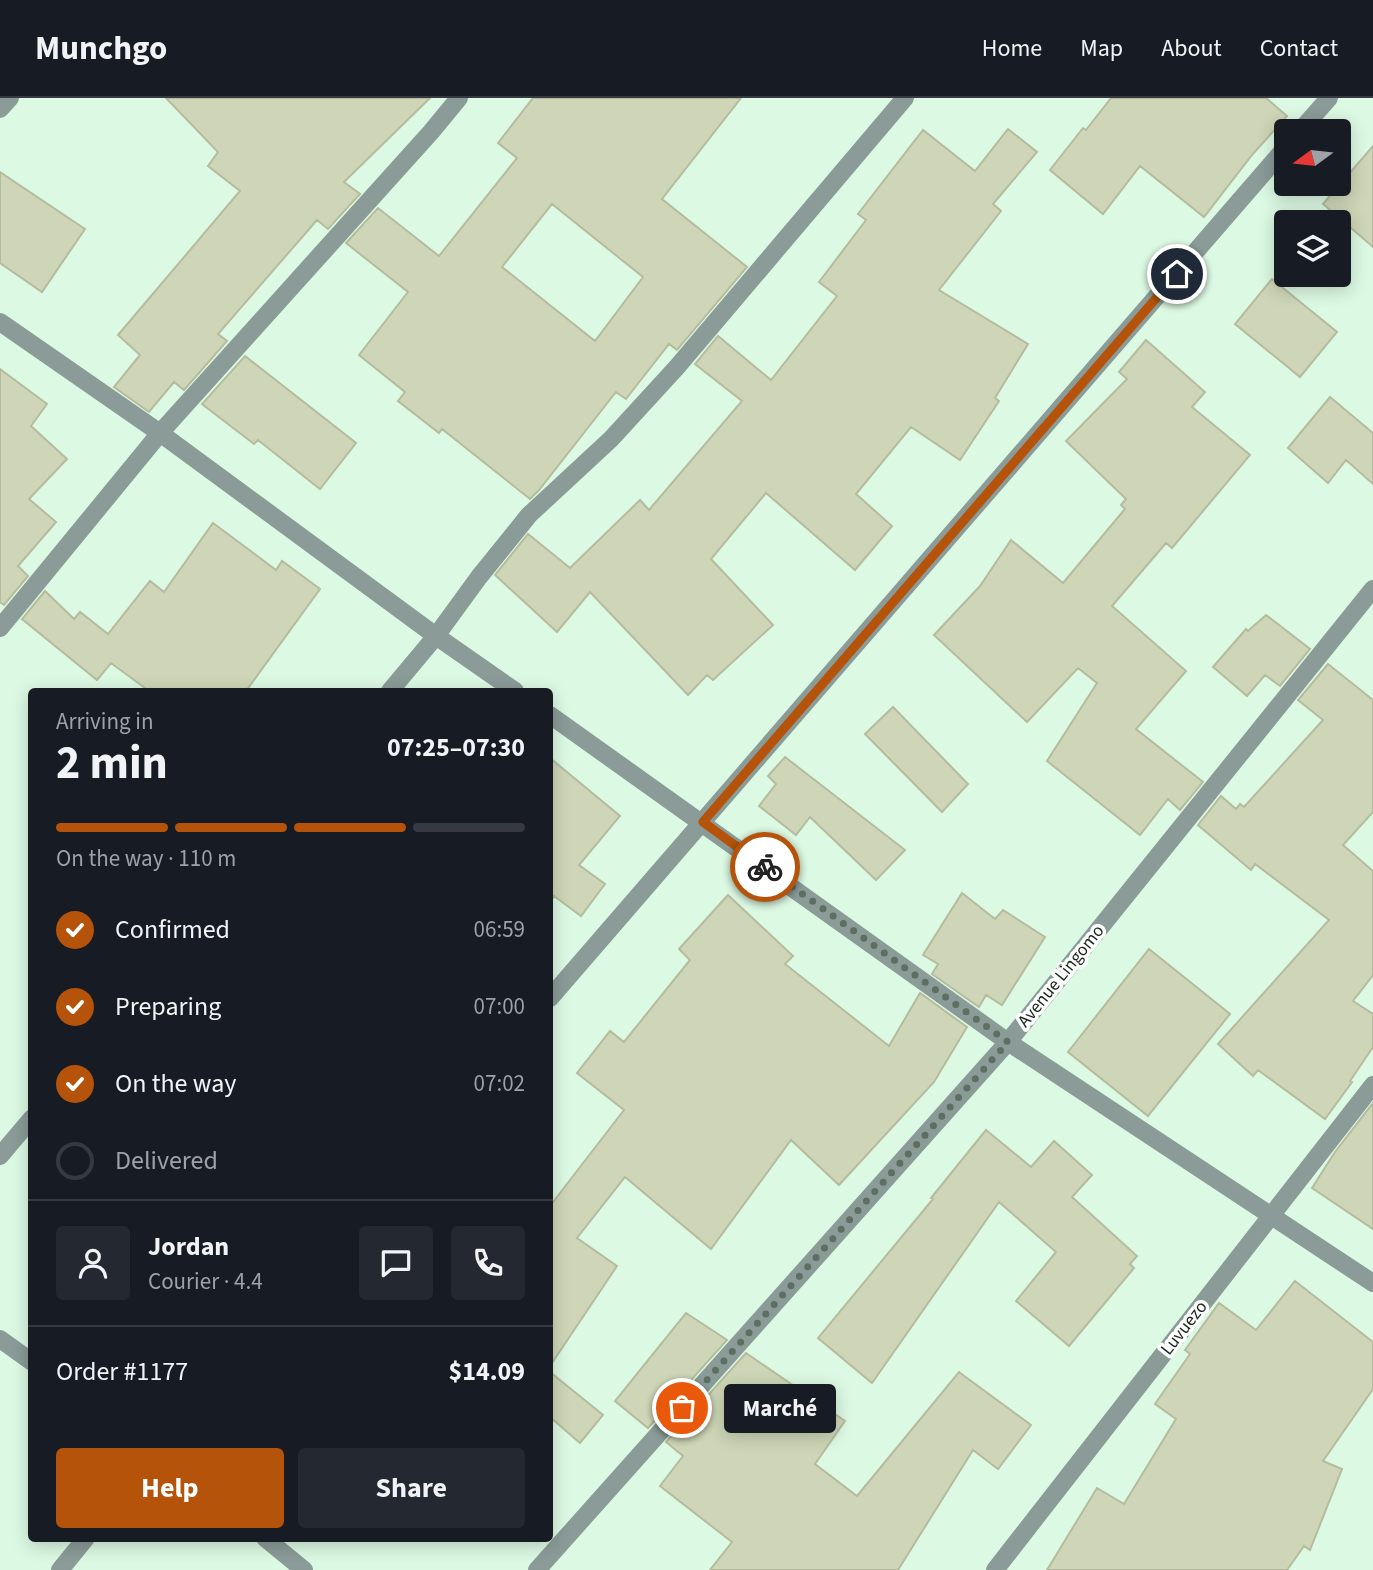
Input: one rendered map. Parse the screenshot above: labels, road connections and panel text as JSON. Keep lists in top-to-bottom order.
{
  "streets": {
    "street": ["Avenue Lingomo", "Luvuezo"]
  },
  "places": ["Marché"],
  "north": "left",
  "page": {
    "header": "Munchgo",
    "nav": [
      "Home",
      "Map",
      "About",
      "Contact"
    ],
    "heading": ["2 min", "Arriving in", "07:25–07:30"],
    "panel": [
      "Jordan",
      "Courier · 4.4",
      "Order #1177",
      "$14.09"
    ],
    "bar": "On the way · 110 m",
    "list": [
      ["Confirmed", "06:59"],
      ["Preparing", "07:00"],
      ["On the way", "07:02"],
      "Delivered"
    ],
    "bubble": "Marché",
    "buttons": ["Help", "Share"]
  }
}
